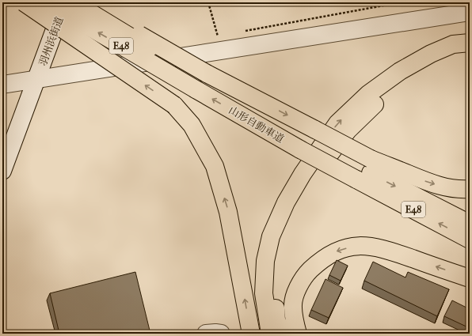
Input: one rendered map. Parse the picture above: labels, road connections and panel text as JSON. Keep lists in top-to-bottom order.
{
  "streets": {
    "highway": ["E48", "山形自動車道"],
    "street": ["羽州浜街道"]
  }
}
